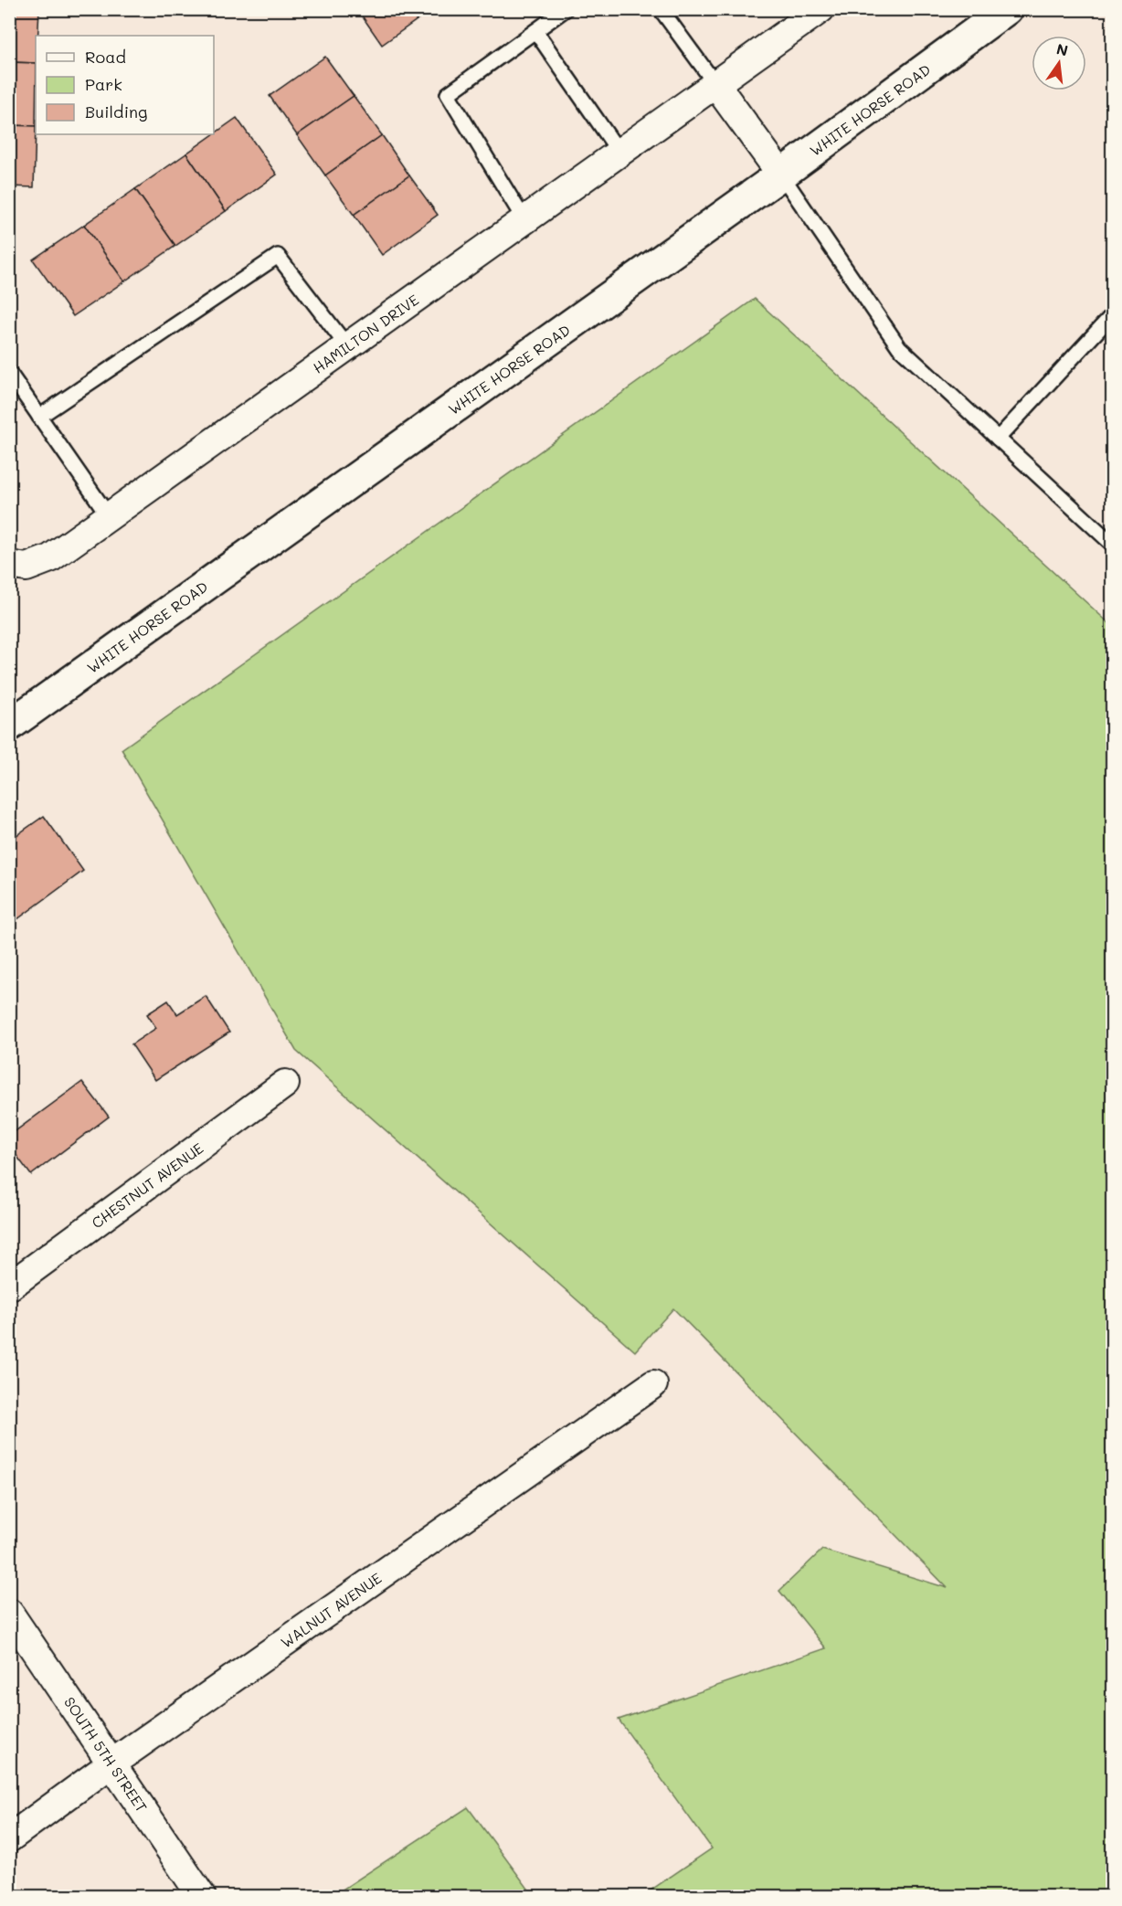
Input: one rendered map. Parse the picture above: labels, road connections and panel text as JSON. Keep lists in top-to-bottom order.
{
  "streets": {
    "main road": ["WHITE HORSE ROAD"],
    "street": [
      "HAMILTON DRIVE",
      "CHESTNUT AVENUE",
      "WALNUT AVENUE",
      "SOUTH 5TH STREET"
    ]
  },
  "crossings": [
    ["WALNUT AVENUE", "SOUTH 5TH STREET"]
  ],
  "legend": ["Road", "Park", "Building"],
  "north": "top"
}
